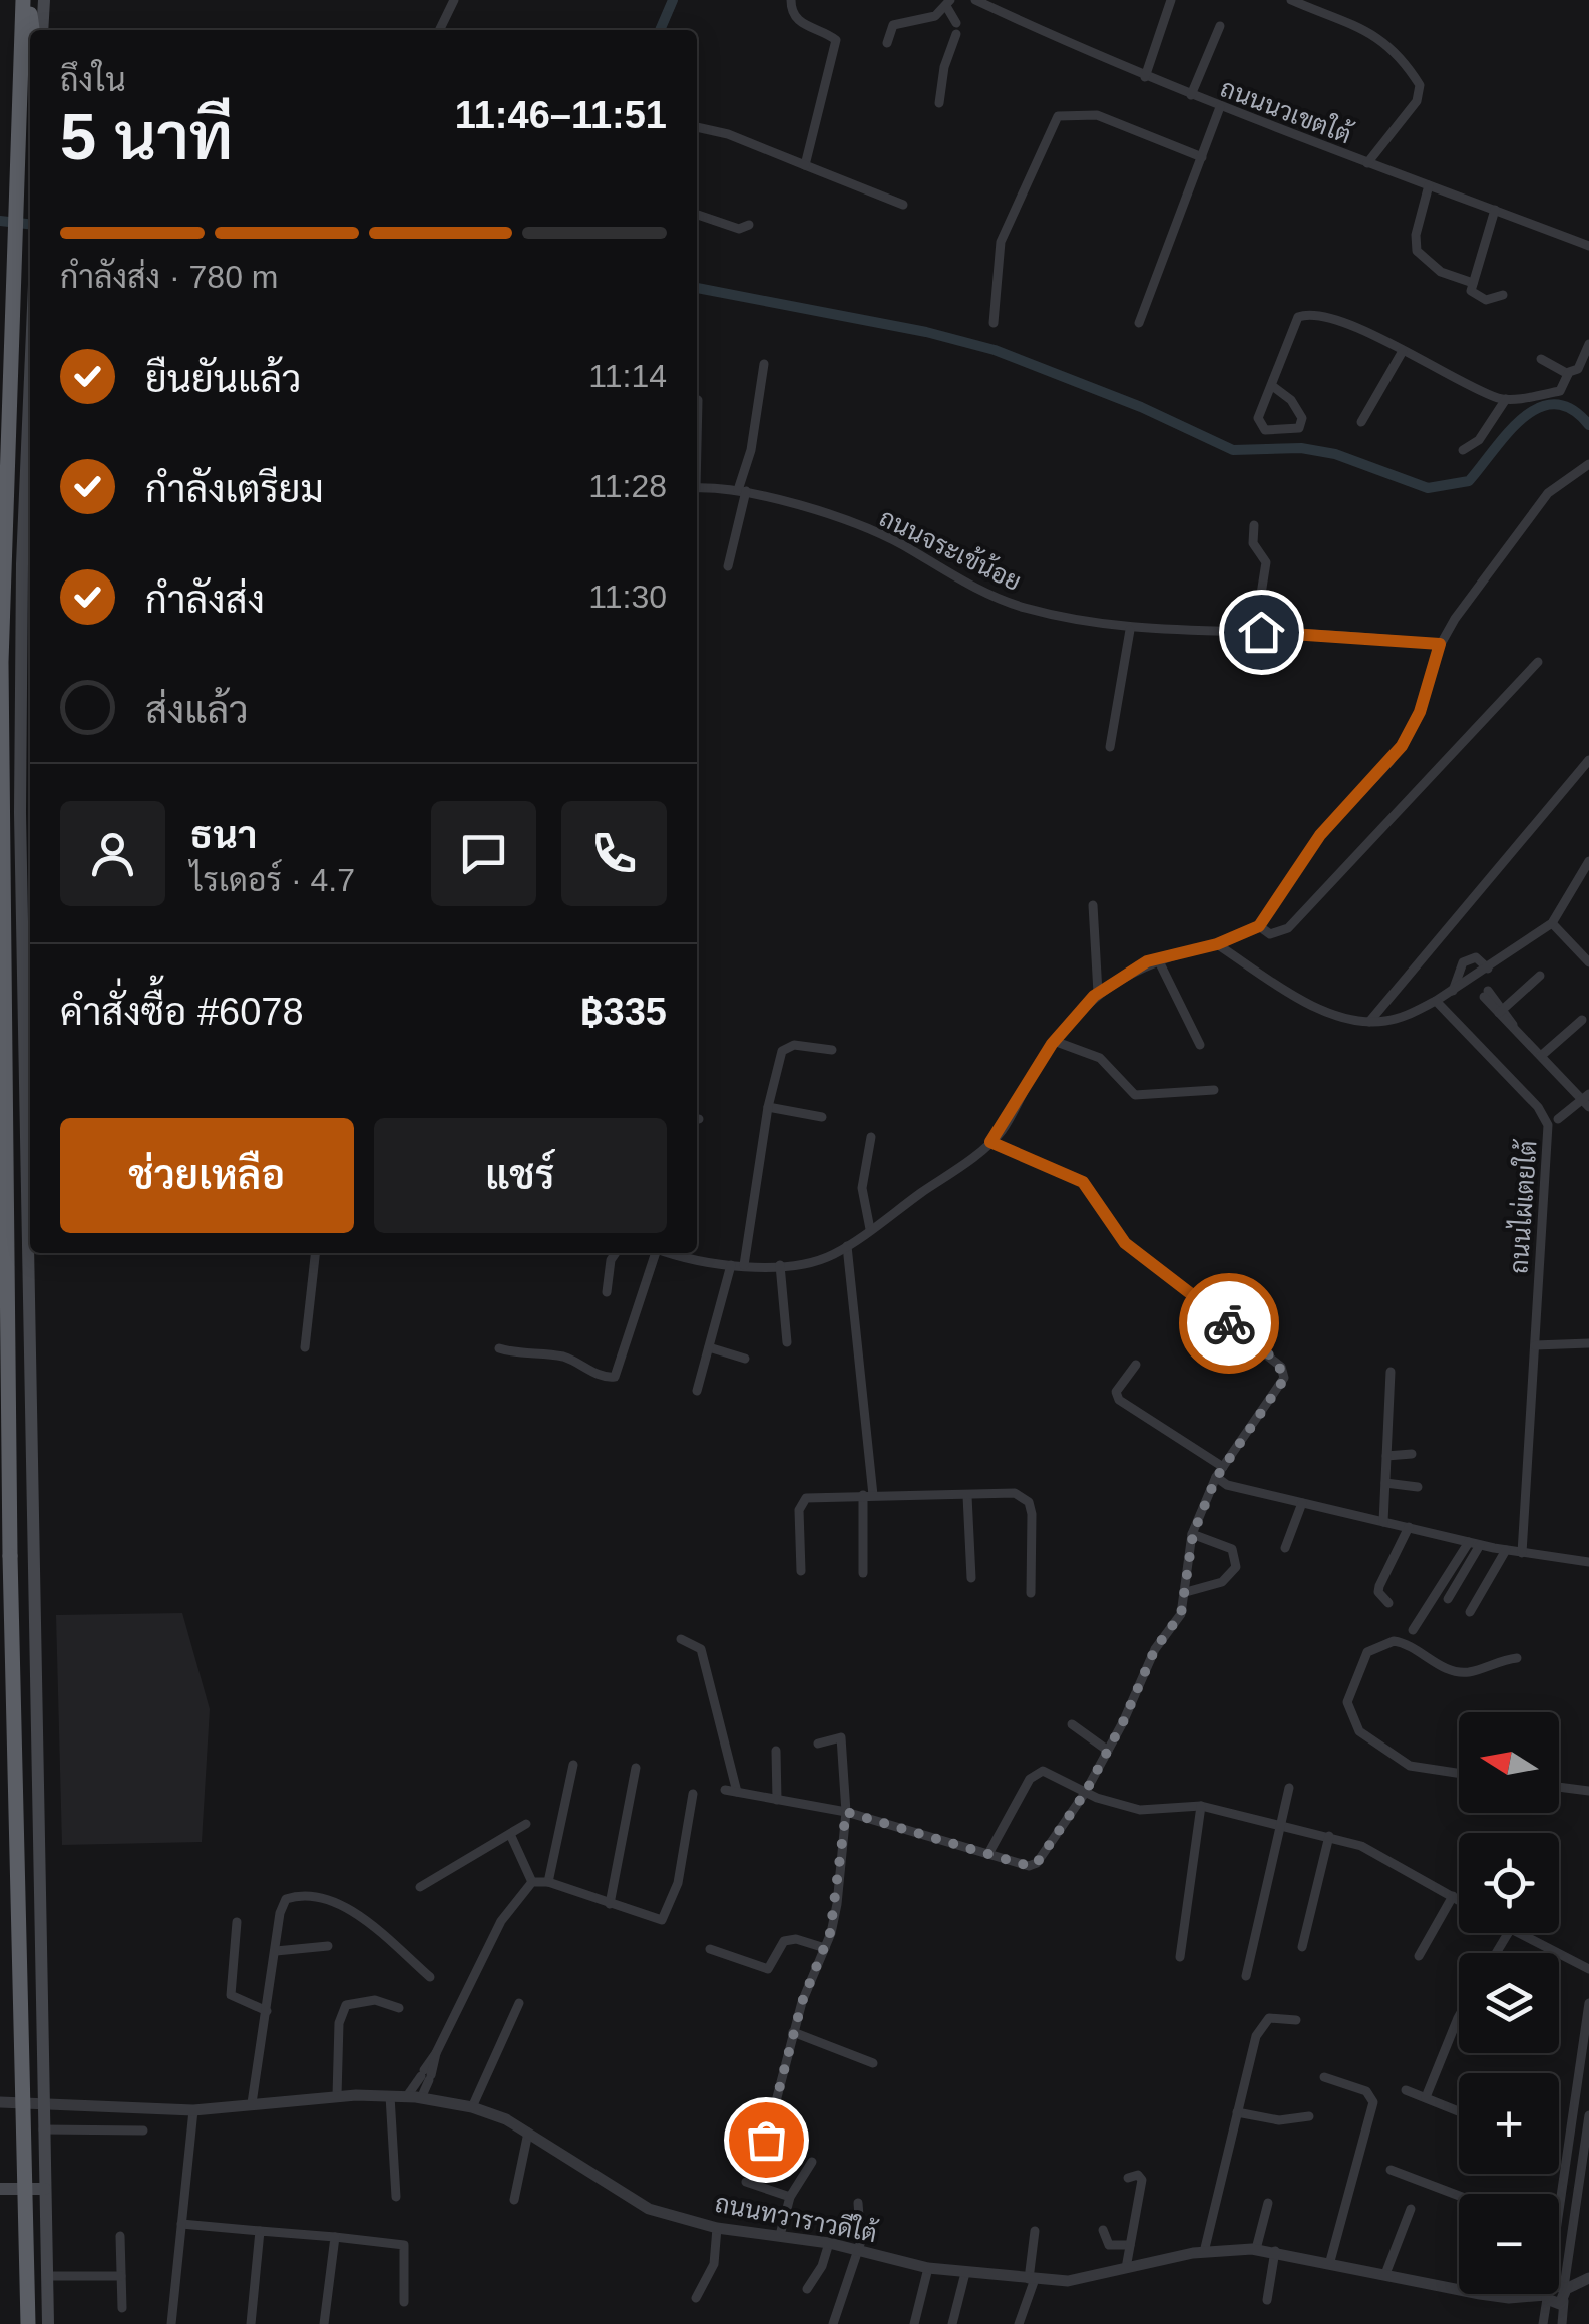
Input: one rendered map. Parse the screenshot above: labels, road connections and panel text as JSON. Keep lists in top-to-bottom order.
{
  "streets": {
    "street": [
      "ถนนนวเขตใต้",
      "ถนนจระเข้น้อย",
      "ถนนไผ่เตยใต้",
      "ถนนทวาราวดีใต้"
    ]
  },
  "north": "left",
  "page": {
    "heading": ["5 นาที", "ถึงใน", "11:46–11:51"],
    "panel": [
      "ธนา",
      "ไรเดอร์ · 4.7",
      "คำสั่งซื้อ #6078",
      "฿335"
    ],
    "bar": "กำลังส่ง · 780 m",
    "list": [
      ["ยืนยันแล้ว", "11:14"],
      ["กำลังเตรียม", "11:28"],
      ["กำลังส่ง", "11:30"],
      "ส่งแล้ว"
    ],
    "buttons": ["ช่วยเหลือ", "แชร์"],
    "map_buttons": ["+", "−"]
  }
}
